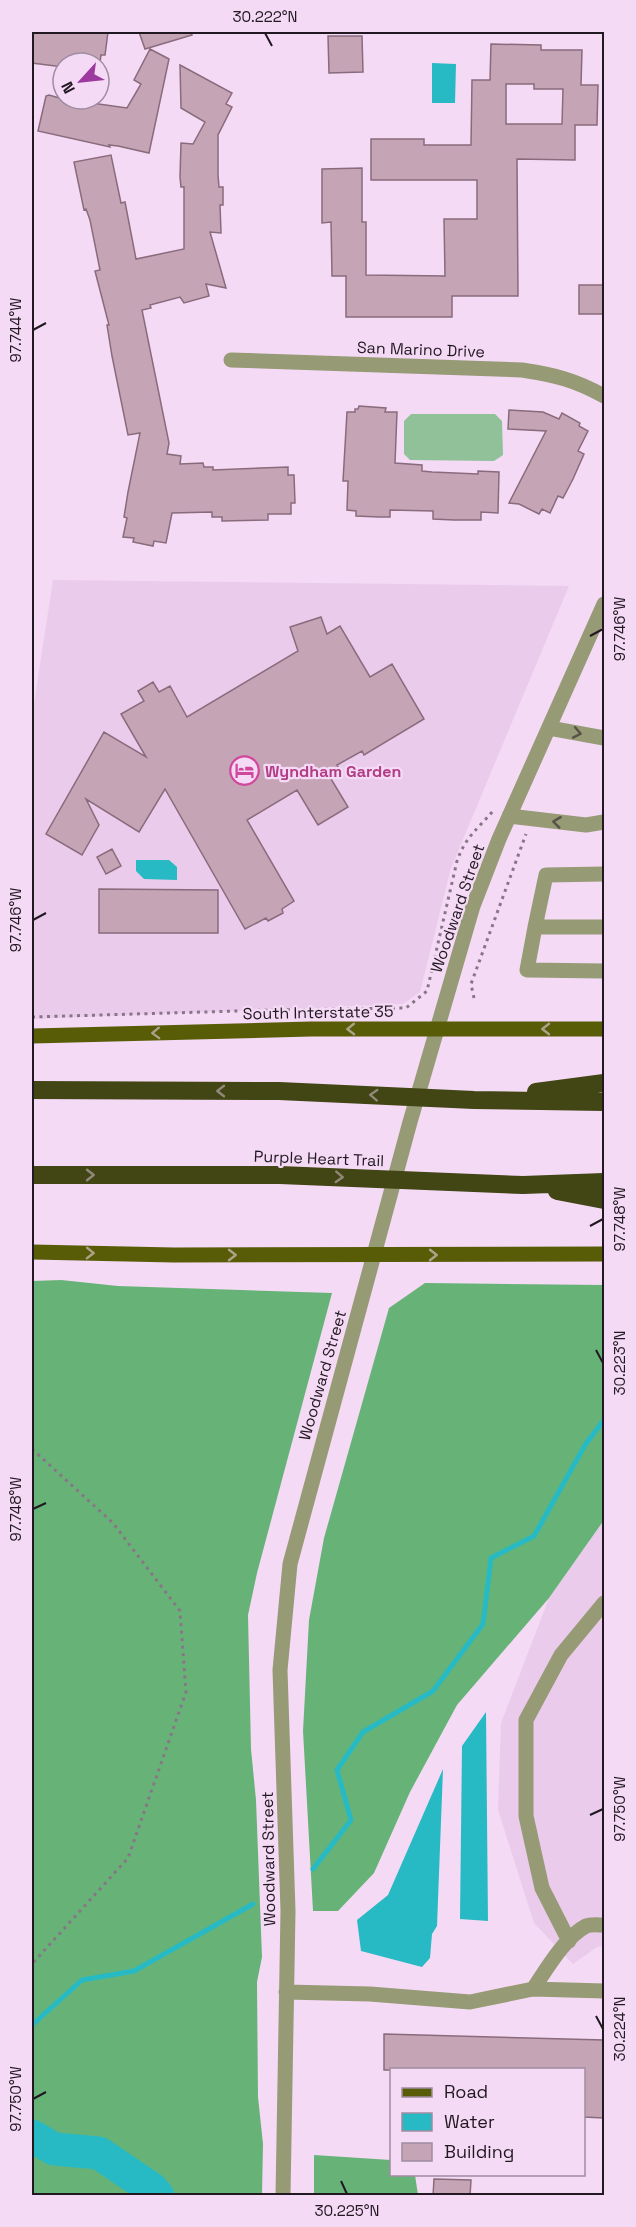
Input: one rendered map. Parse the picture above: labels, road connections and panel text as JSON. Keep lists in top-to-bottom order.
{
  "streets": {
    "highway": ["Purple Heart Trail"],
    "main road": ["South Interstate 35"],
    "street": ["San Marino Drive", "Woodward Street"]
  },
  "crossings": [
    ["Woodward Street", "South Interstate 35"]
  ],
  "one_way": ["South Interstate 35"],
  "places": {
    "hotel": ["Wyndham Garden"]
  },
  "legend": ["Road", "Water", "Building"],
  "north": "bottom left",
  "coordinates": [
    "30.222°N",
    "97.744°W",
    "97.746°W",
    "97.748°W",
    "30.223°N",
    "97.750°W",
    "30.224°N",
    "30.225°N"
  ]
}
